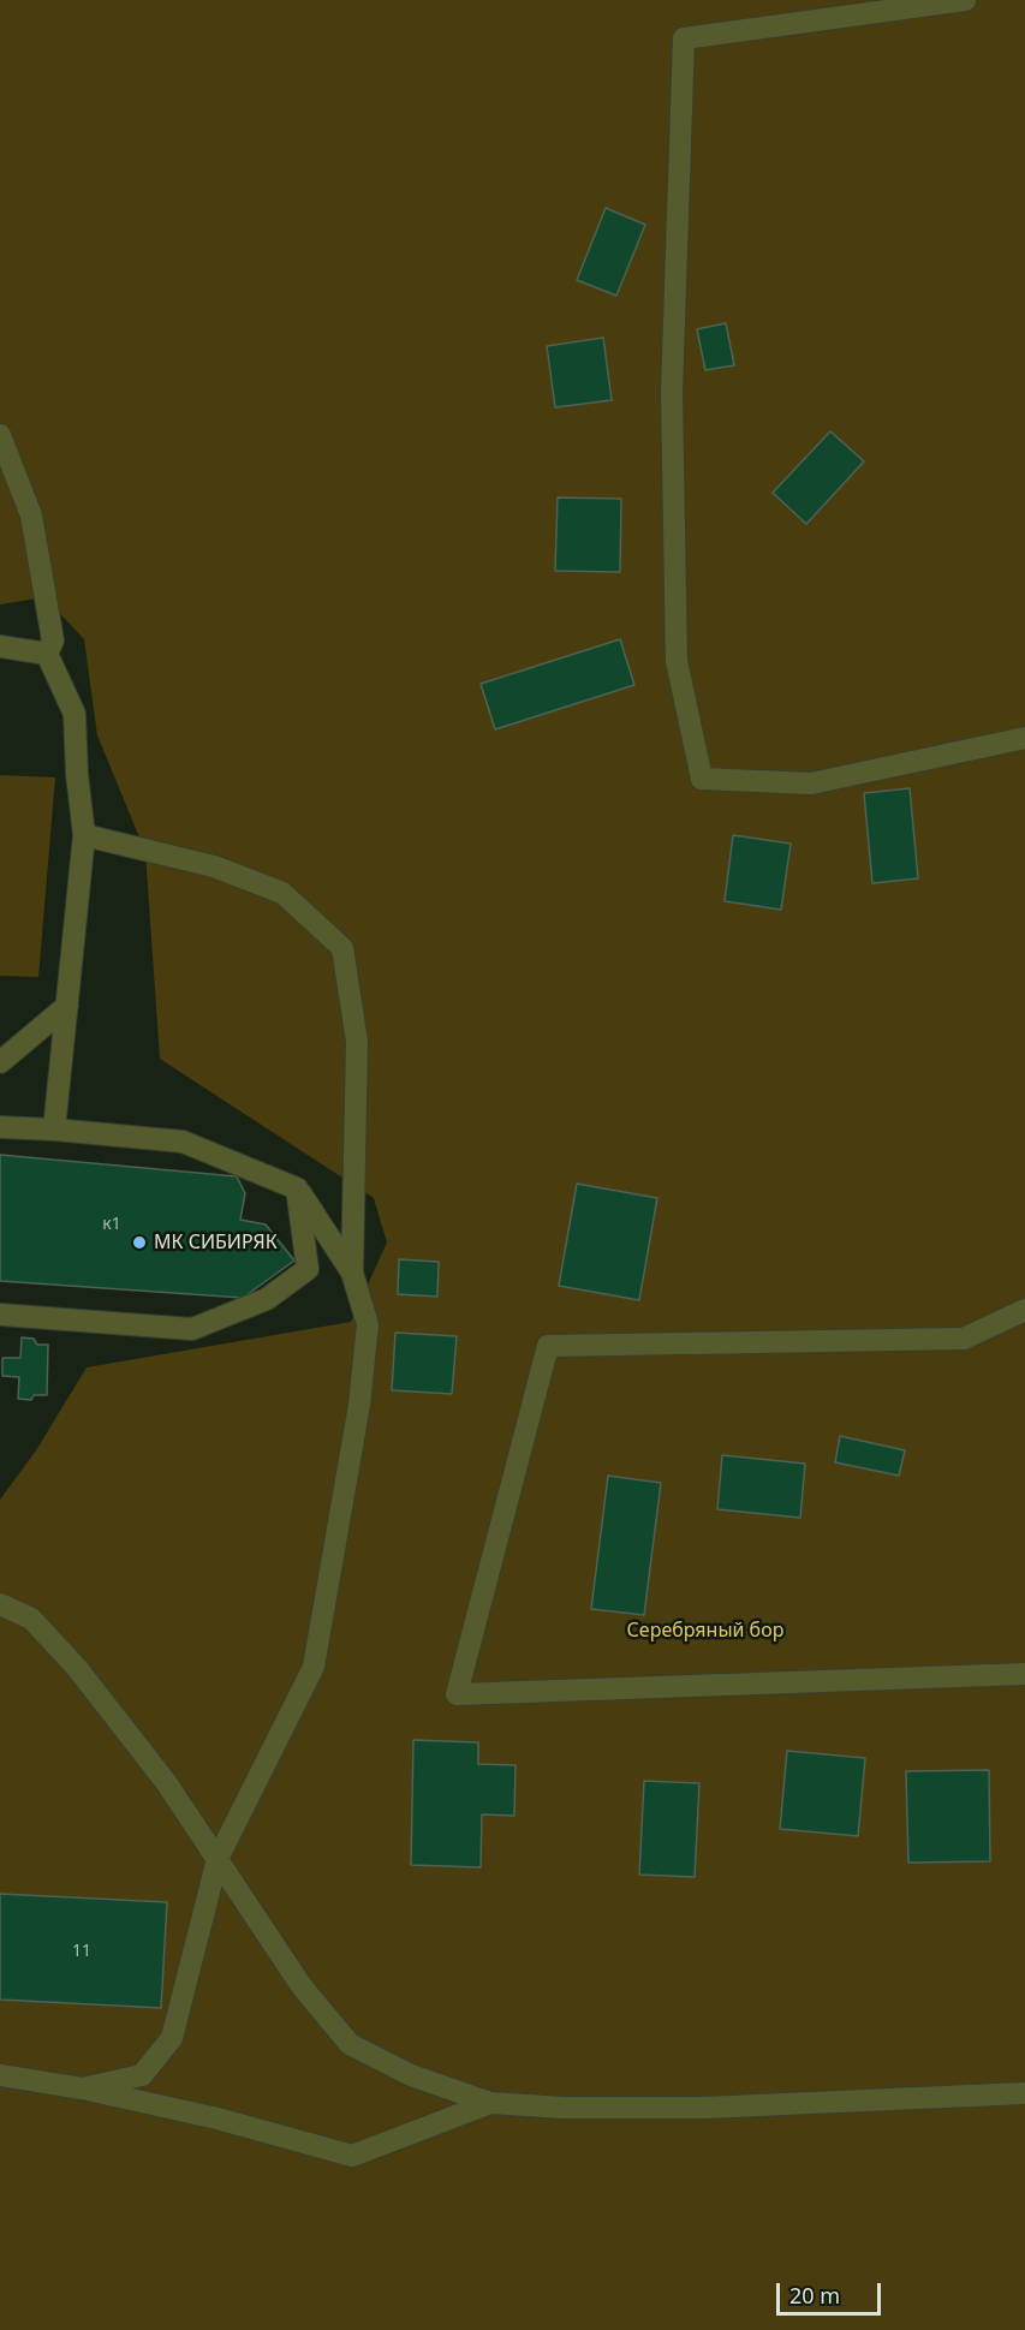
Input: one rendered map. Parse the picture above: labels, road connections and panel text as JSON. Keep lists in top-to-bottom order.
{
  "parks": ["Серебряный бор"],
  "places": ["МК СИБИРЯК"],
  "house_numbers": ["к1", "11"],
  "scale_bar": "20 m"
}
